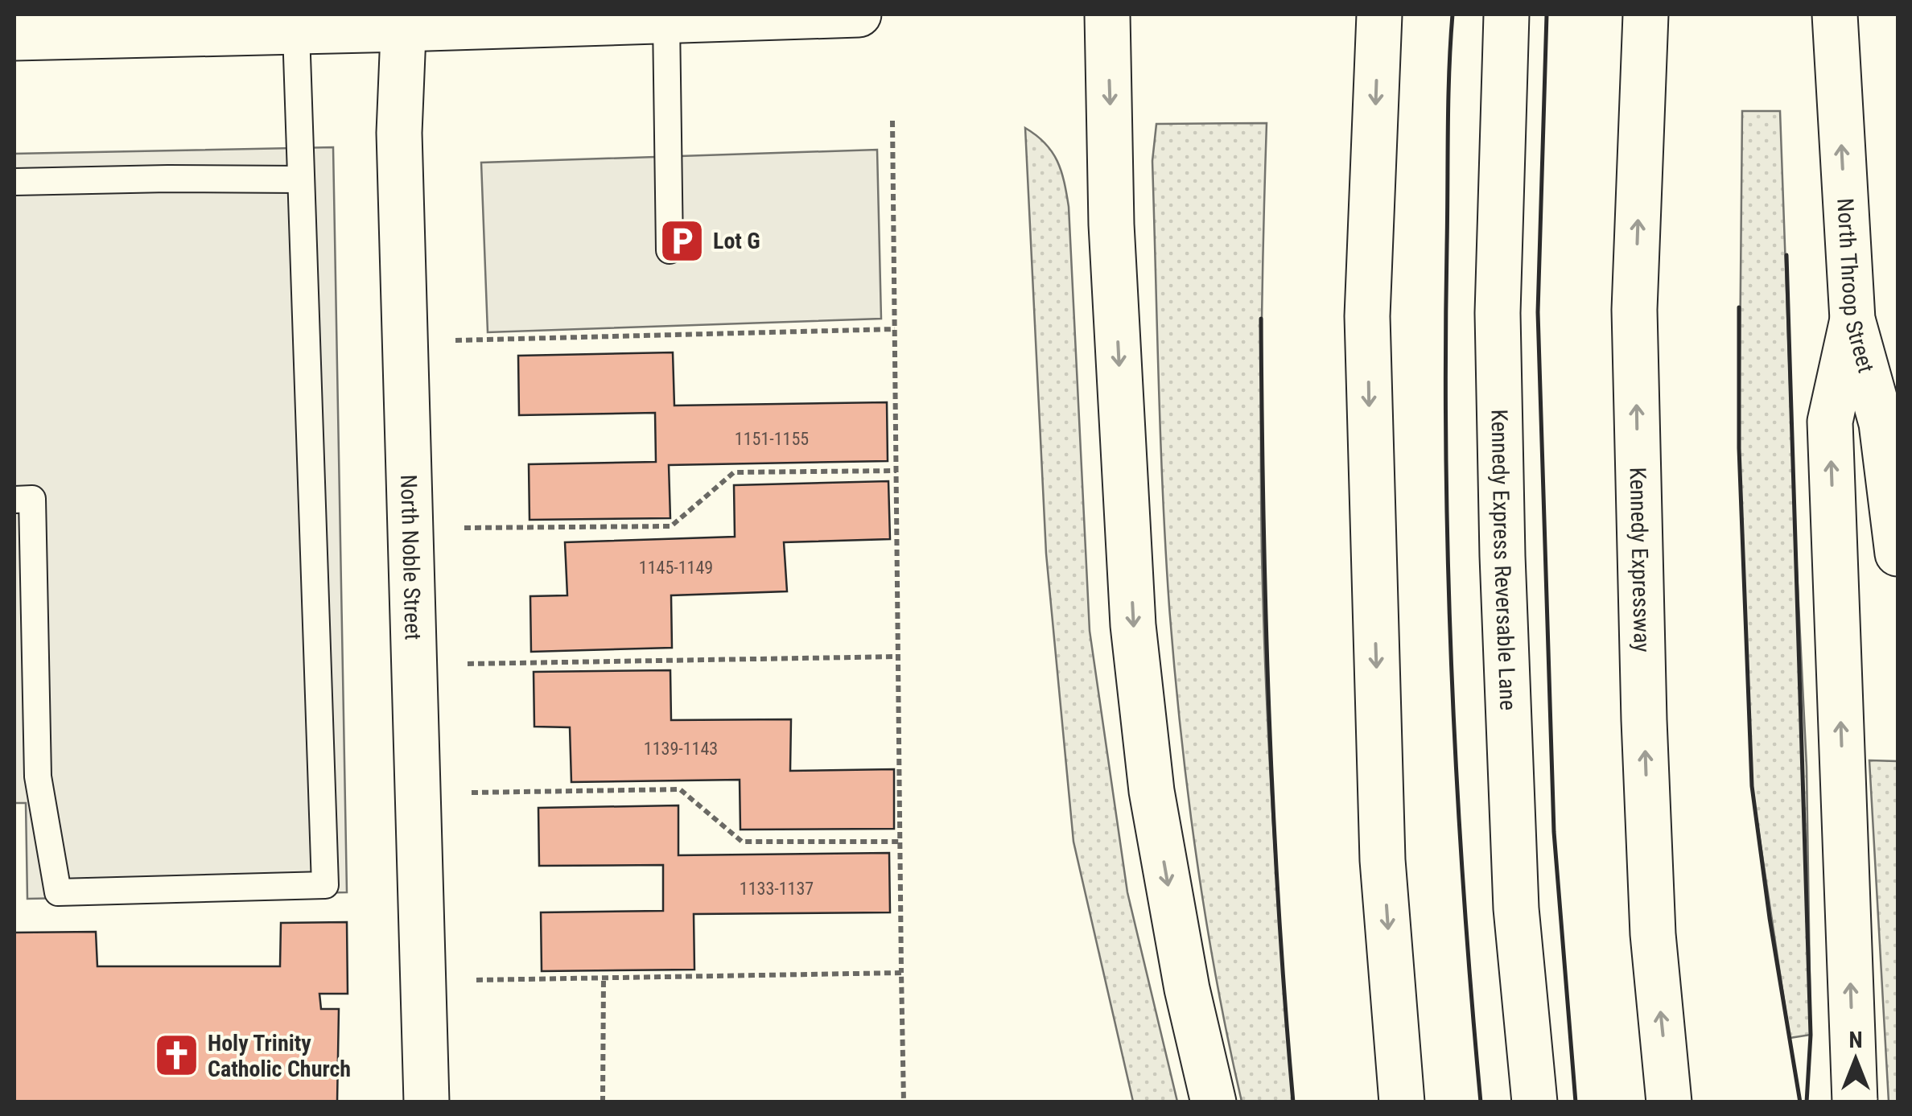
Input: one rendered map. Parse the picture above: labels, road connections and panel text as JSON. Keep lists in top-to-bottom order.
{
  "streets": {
    "main road": [
      "North Throop Street",
      "North Noble Street",
      "Kennedy Express Reversable Lane",
      "Kennedy Expressway"
    ]
  },
  "one_way": ["North Throop Street"],
  "places": {
    "parking": ["Lot G"],
    "church": ["Holy Trinity Catholic Church"]
  },
  "house_numbers": [
    "1151-1155",
    "1145-1149",
    "1139-1143",
    "1133-1137"
  ],
  "north": "top"
}
